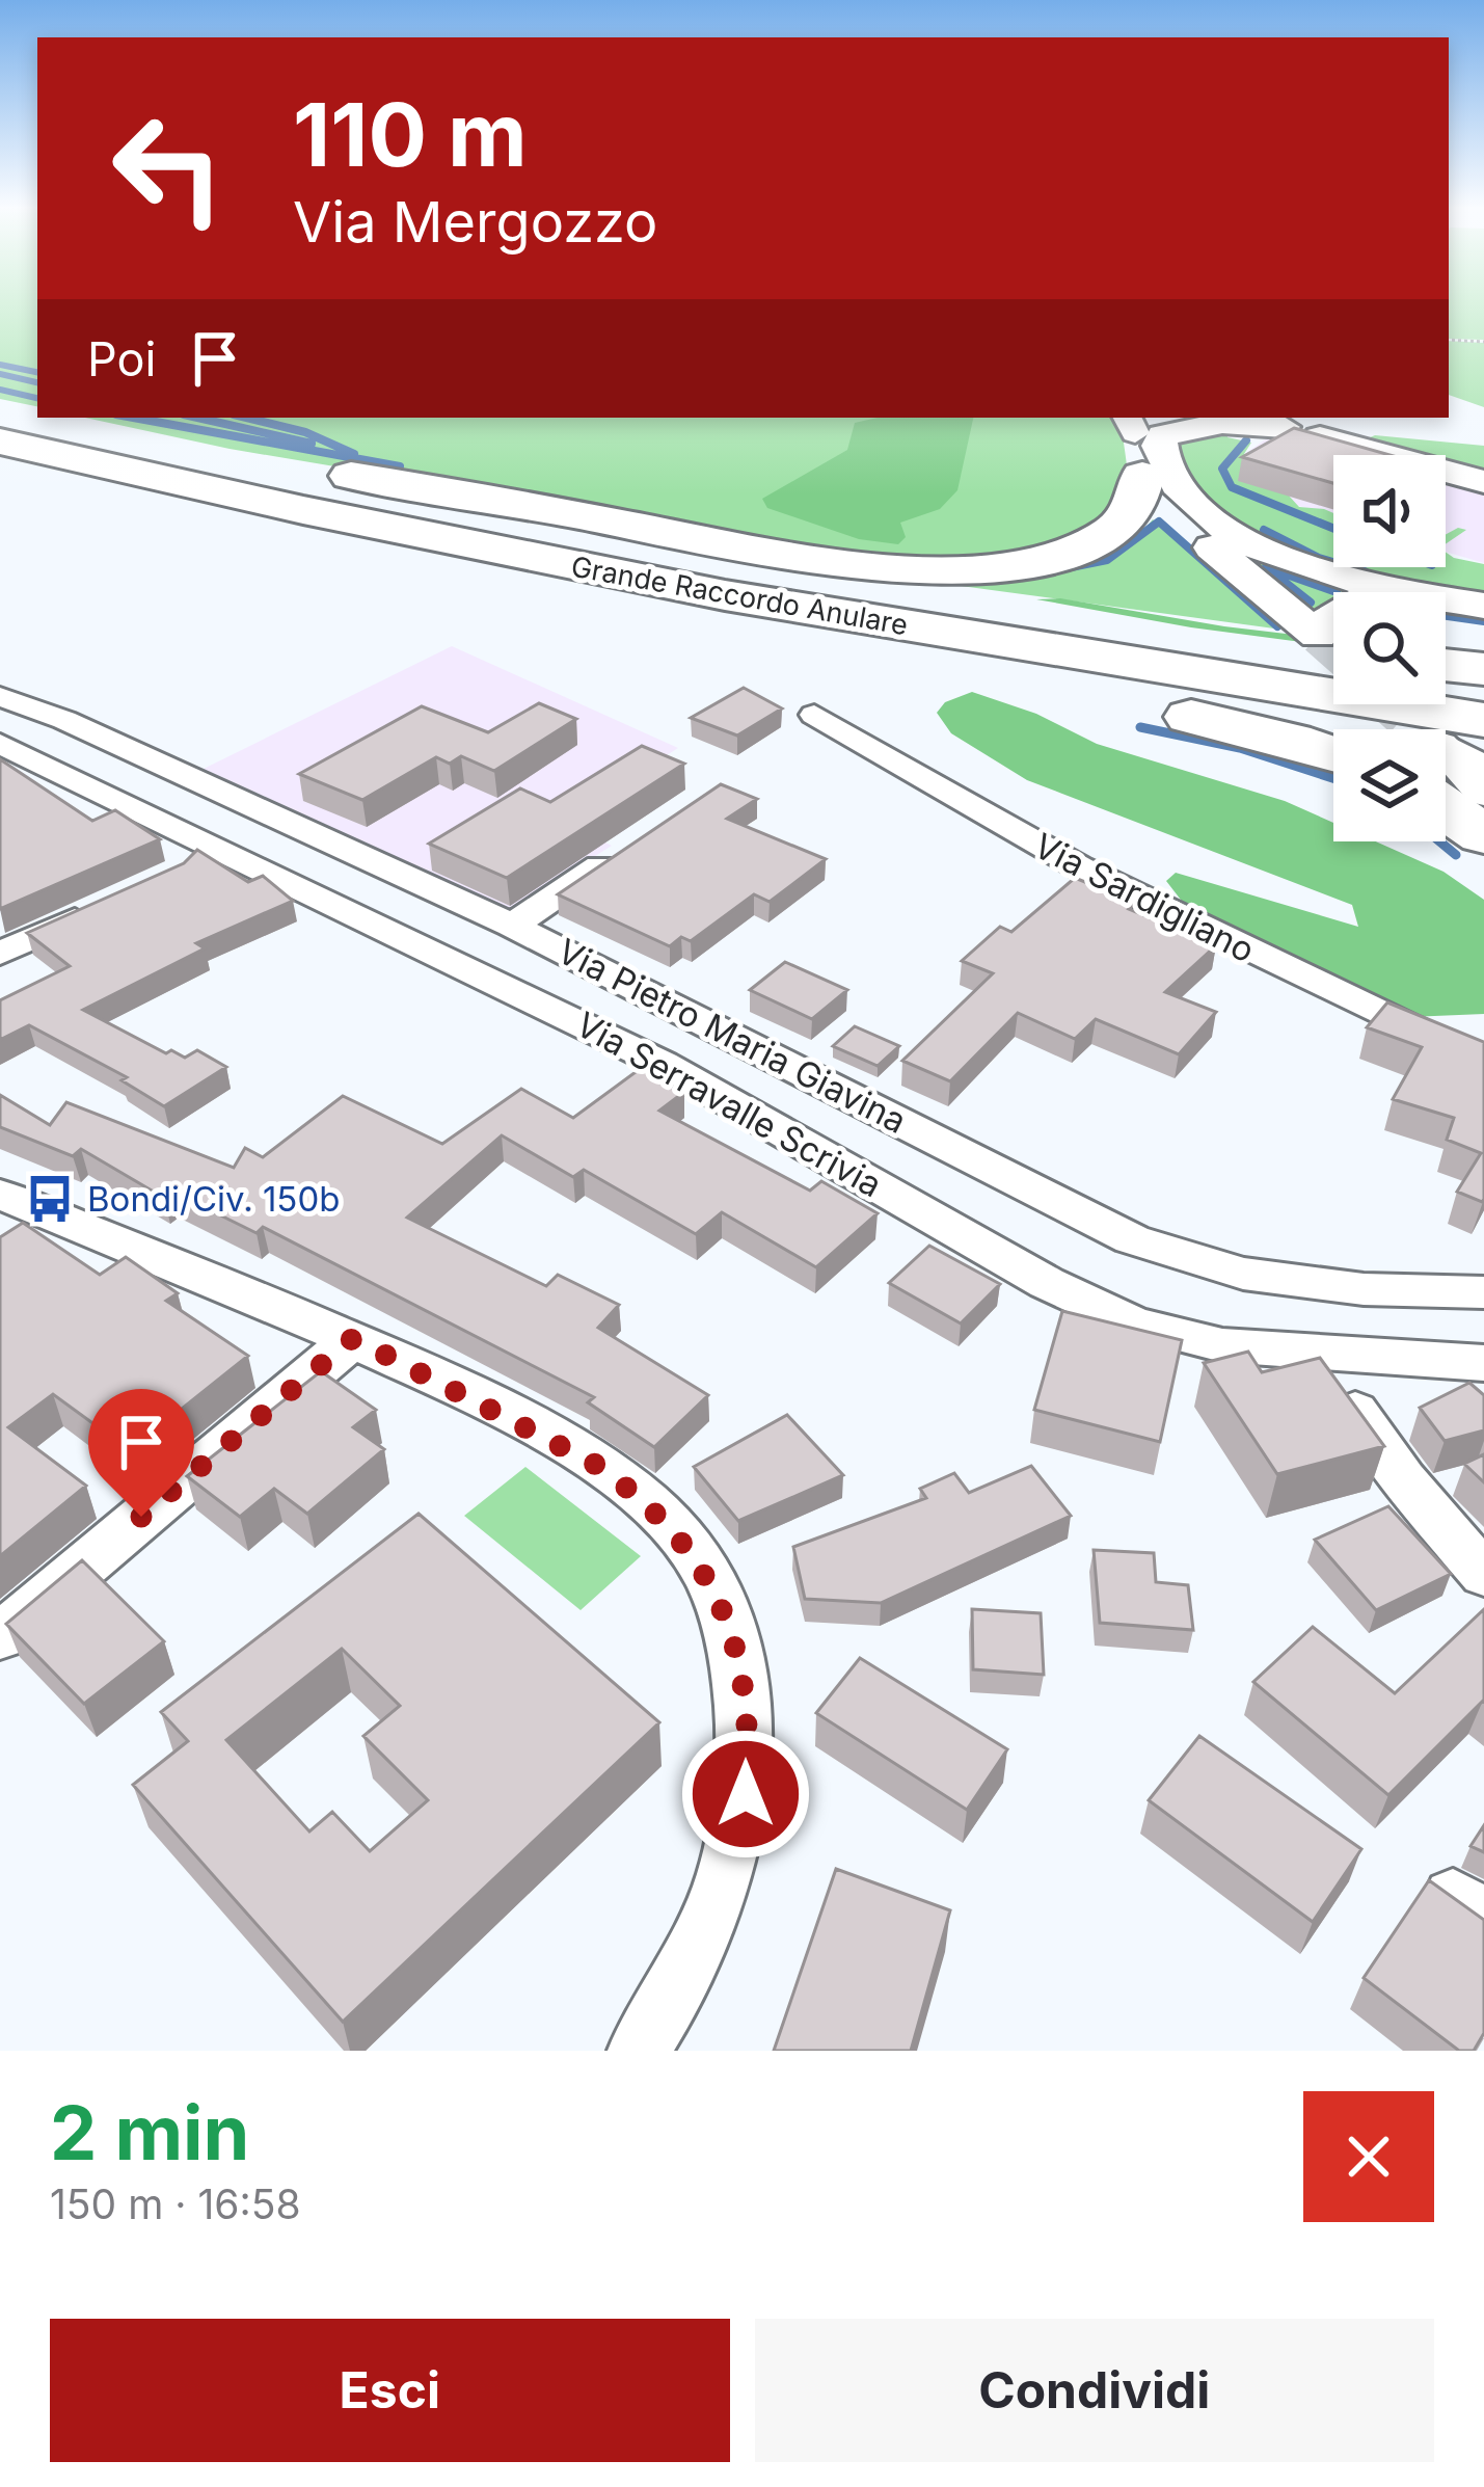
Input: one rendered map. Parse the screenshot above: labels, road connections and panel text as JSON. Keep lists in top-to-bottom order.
{
  "streets": {
    "highway": ["Grande Raccordo Anulare"],
    "street": ["Via Sardigliano", "Via Pietro Maria Giavina", "Via Serravalle Scrivia"]
  },
  "places": {
    "bus stop": ["Bondi/Civ. 150b"]
  },
  "page": {
    "turn": ["110 m", "Via Mergozzo"],
    "then": "Poi",
    "heading": ["2 min", "150 m · 16:58"],
    "buttons": ["Esci", "Condividi"]
  }
}
